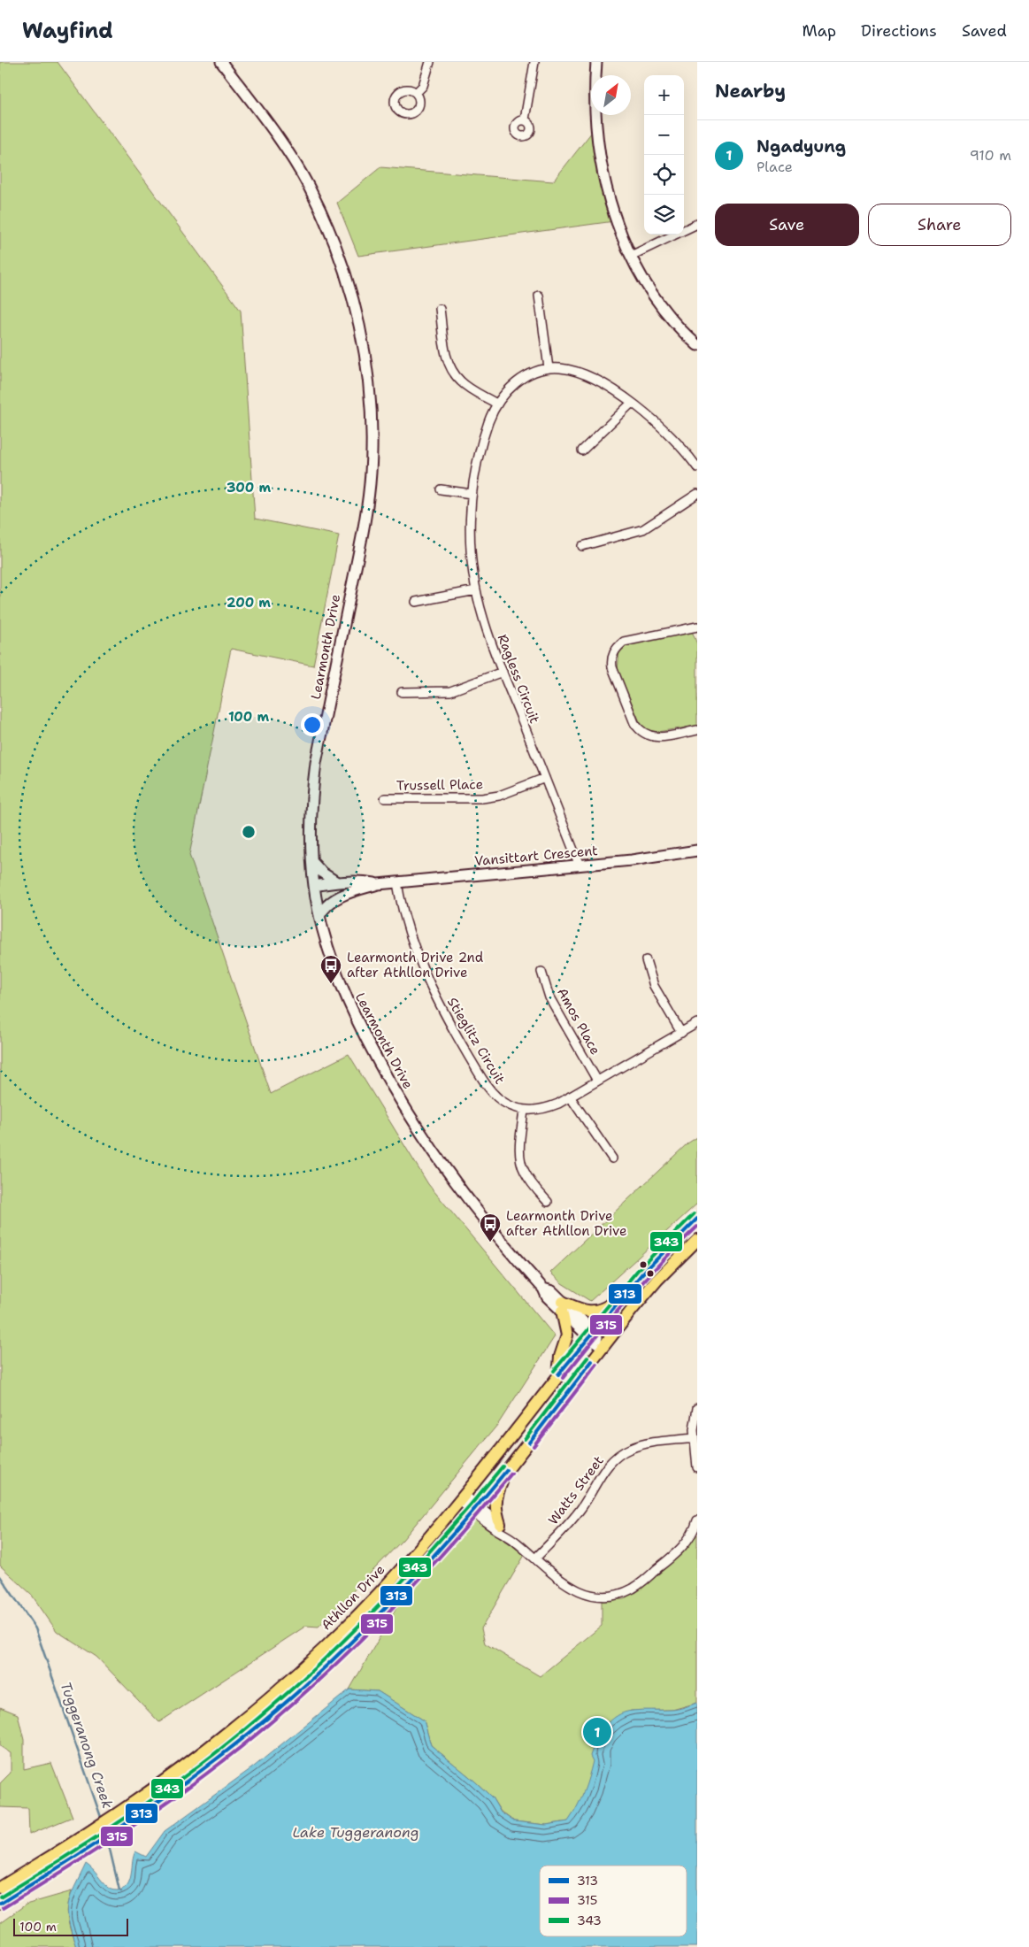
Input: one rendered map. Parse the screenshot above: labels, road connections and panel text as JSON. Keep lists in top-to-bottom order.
{
  "streets": {
    "main road": ["Athllon Drive"],
    "street": [
      "Learmonth Drive",
      "Ragless Circuit",
      "Trussell Place",
      "Vansittart Crescent",
      "Amos Place",
      "Stieglitz Circuit",
      "Watts Street"
    ]
  },
  "crossings": [
    ["Learmonth Drive", "Vansittart Crescent"],
    ["Learmonth Drive", "Athllon Drive"],
    ["Ragless Circuit", "Trussell Place"],
    ["Ragless Circuit", "Vansittart Crescent"],
    ["Vansittart Crescent", "Stieglitz Circuit"],
    ["Amos Place", "Stieglitz Circuit"]
  ],
  "water": ["Tuggeranong Creek", "Lake Tuggeranong"],
  "places": {
    "bus stop": ["Learmonth Drive 2nd after Athllon Drive", "Learmonth Drive after Athllon Drive"]
  },
  "lines": ["transit line 343", "transit line 313", "transit line 315"],
  "legend": ["313", "315", "343"],
  "scale_bar": "100 m",
  "north": "top right",
  "page": {
    "header": "Wayfind",
    "nav": ["Map", "Directions", "Saved"],
    "heading": "Nearby",
    "map_buttons": ["+", "−"],
    "list": [
      {
        "mark": "1",
        "name": "Ngadyung",
        "note": "Place",
        "value": "910 m"
      }
    ],
    "buttons": ["Save", "Share"],
    "pins": "1",
    "scale": "100 m"
  },
  "rings": ["300 m", "200 m", "100 m"]
}
